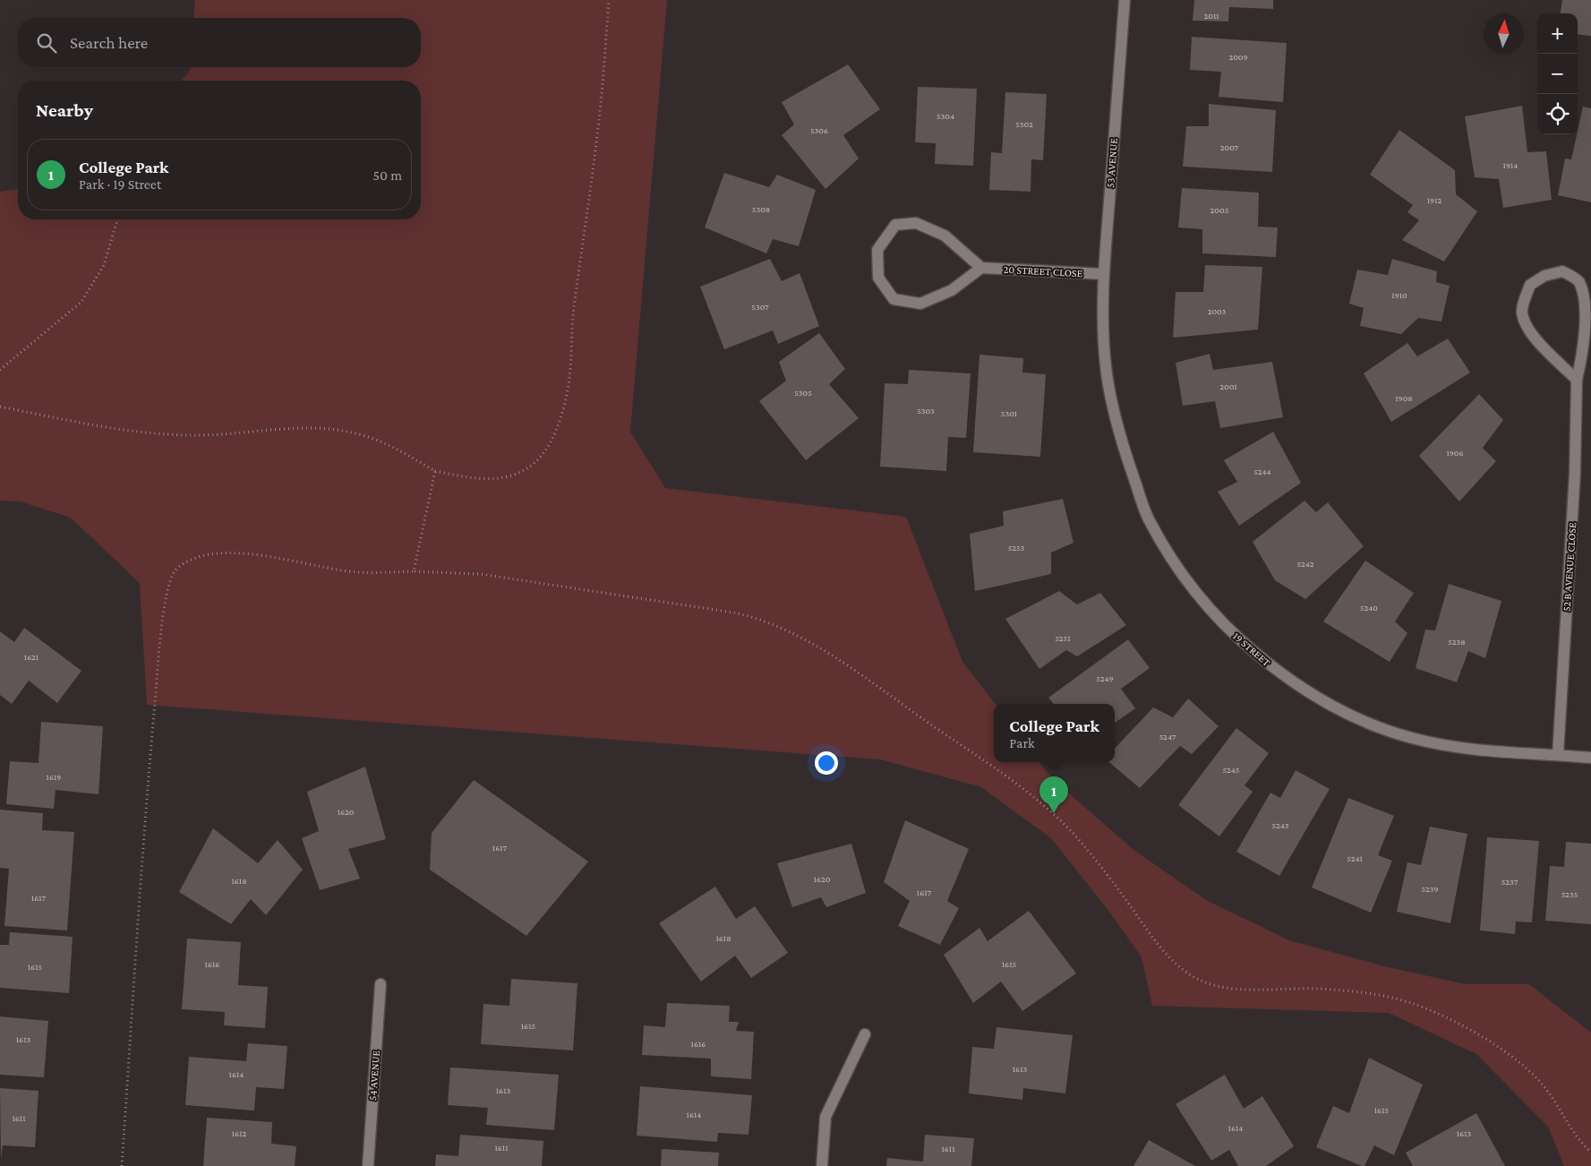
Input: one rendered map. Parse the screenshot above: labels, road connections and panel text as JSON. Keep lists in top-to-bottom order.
{
  "streets": {
    "street": [
      "53 AVENUE",
      "20 STREET CLOSE",
      "52 B AVENUE CLOSE",
      "19 STREET",
      "54 AVENUE"
    ]
  },
  "crossings": [
    ["53 AVENUE", "20 STREET CLOSE"],
    ["53 AVENUE", "19 STREET"],
    ["52 B AVENUE CLOSE", "19 STREET"]
  ],
  "house_numbers": [
    "2011",
    "2009",
    "5304",
    "5302",
    "5306",
    "2007",
    "1914",
    "1912",
    "5308",
    "2005",
    "1910",
    "5307",
    "2003",
    "2001",
    "5305",
    "1908",
    "5303",
    "5301",
    "1906",
    "5244",
    "5253",
    "5242",
    "5240",
    "5251",
    "5238",
    "1621",
    "5249",
    "5247",
    "5245",
    "1619",
    "1620",
    "5243",
    "1617",
    "5241",
    "1620",
    "1618",
    "5237",
    "5239",
    "1617",
    "5235",
    "1617",
    "1618",
    "1616",
    "1615",
    "1615",
    "1615",
    "1613",
    "1616",
    "1613",
    "1614",
    "1613",
    "1615",
    "1614",
    "1611",
    "1614",
    "1612",
    "1613",
    "1611",
    "1611"
  ],
  "north": "top",
  "page": {
    "map_buttons": ["+", "−"],
    "search": "Search here",
    "heading": "Nearby",
    "list": [
      {
        "mark": "1",
        "name": "College Park",
        "note": "Park · 19 Street",
        "value": "50 m"
      }
    ],
    "popup": ["College Park", "Park"],
    "pins": "1"
  }
}
